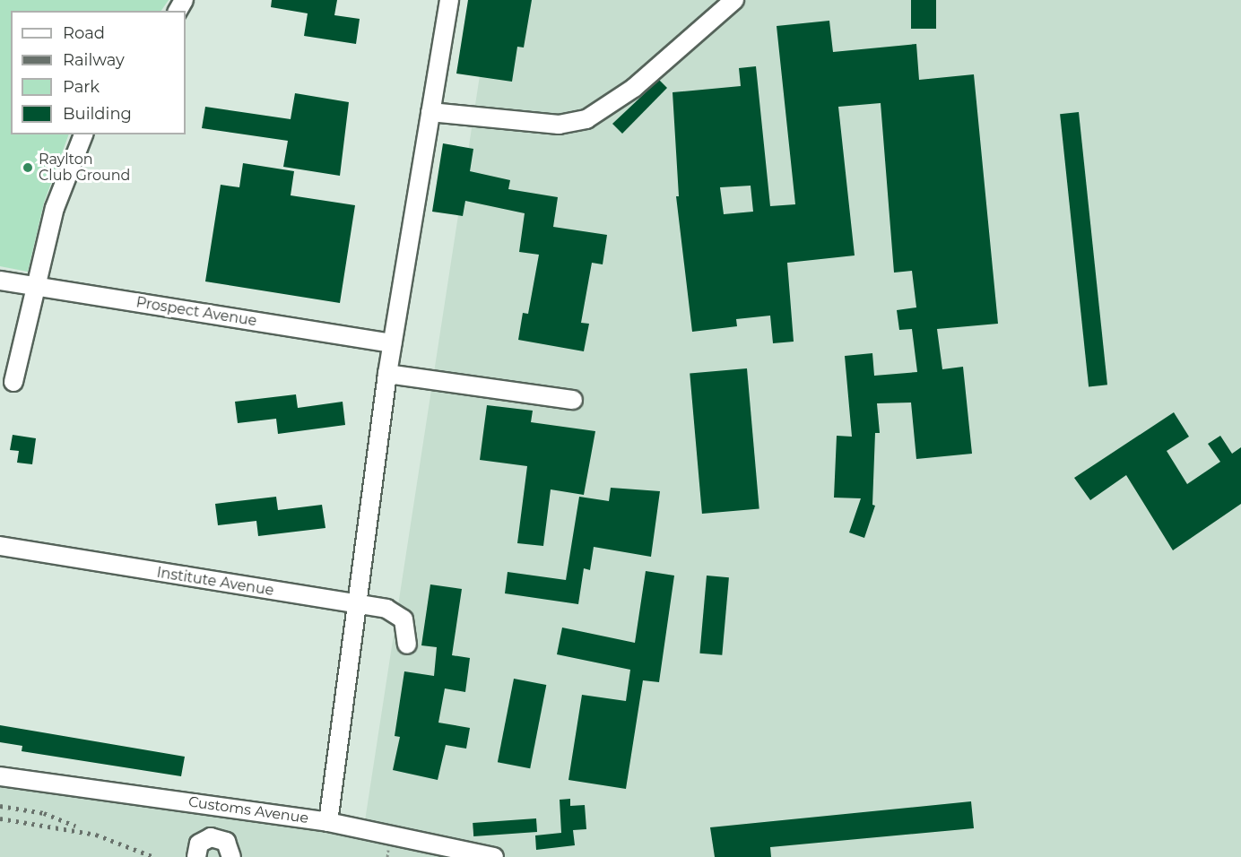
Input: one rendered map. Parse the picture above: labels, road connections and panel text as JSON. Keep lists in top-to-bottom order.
{
  "streets": {
    "street": ["Prospect Avenue", "Institute Avenue", "Customs Avenue"]
  },
  "places": ["Raylton Club Ground"],
  "legend": [
    "Road",
    "Railway",
    "Park",
    "Building"
  ]
}
